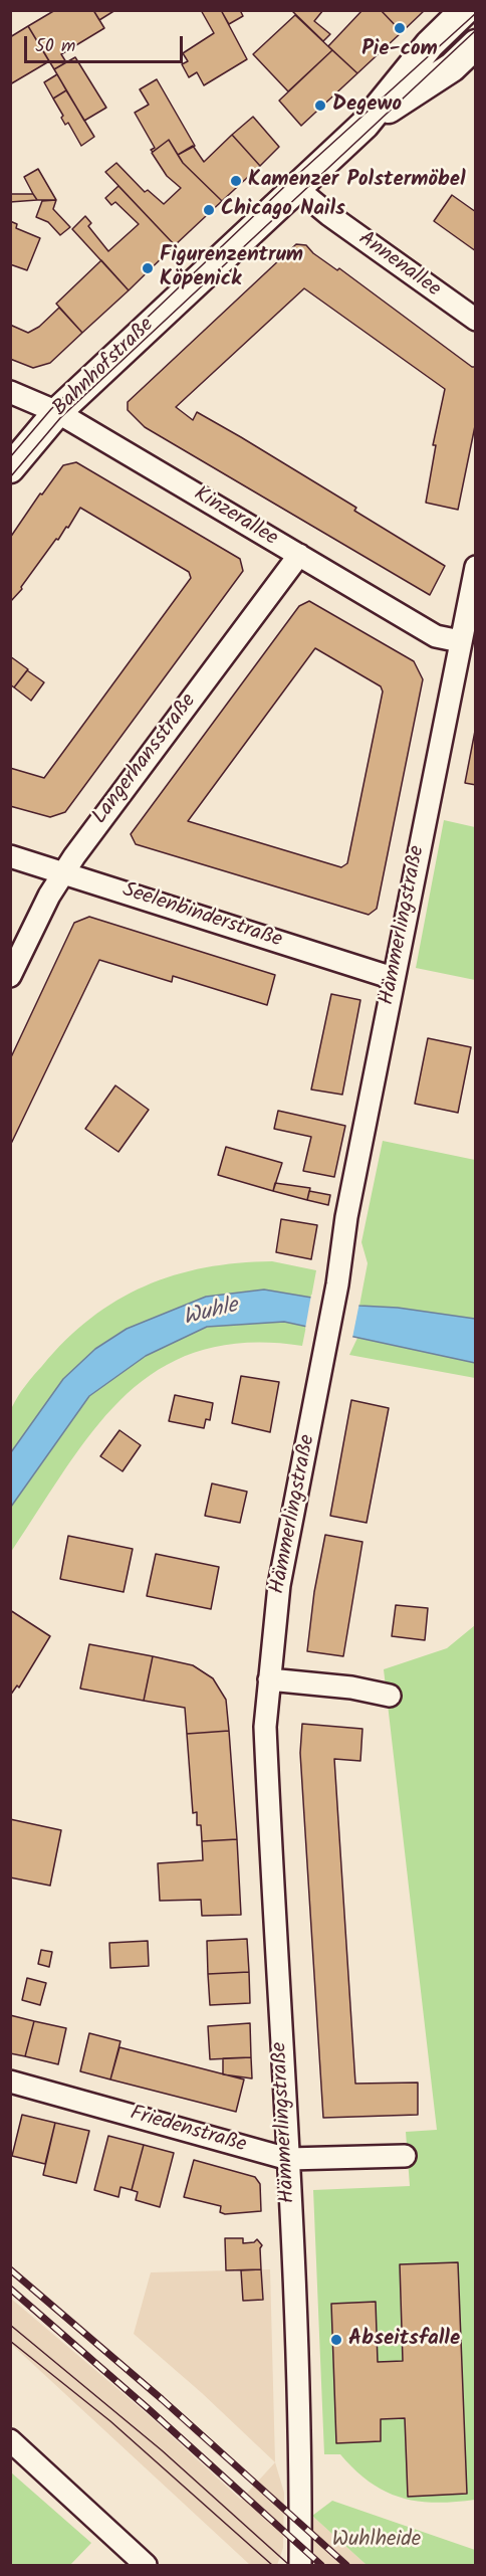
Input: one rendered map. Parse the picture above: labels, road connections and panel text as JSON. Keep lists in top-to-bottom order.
{
  "streets": {
    "main road": ["Bahnhofstraße"],
    "street": [
      "Annenallee",
      "Kinzerallee",
      "Langerhansstraße",
      "Seelenbinderstraße",
      "Hämmerlingstraße",
      "Friedenstraße"
    ]
  },
  "crossings": [
    ["Annenallee", "Bahnhofstraße"],
    ["Bahnhofstraße", "Kinzerallee"],
    ["Kinzerallee", "Langerhansstraße"],
    ["Kinzerallee", "Hämmerlingstraße"],
    ["Langerhansstraße", "Seelenbinderstraße"],
    ["Seelenbinderstraße", "Hämmerlingstraße"],
    ["Hämmerlingstraße", "Friedenstraße"]
  ],
  "water": ["Wuhle"],
  "parks": ["Wuhlheide"],
  "places": [
    "Pie-com",
    "Degewo",
    "Kamenzer Polstermöbel",
    "Chicago Nails",
    "Figurenzentrum Köpenick",
    "Abseitsfalle"
  ],
  "scale_bar": "50 m"
}
